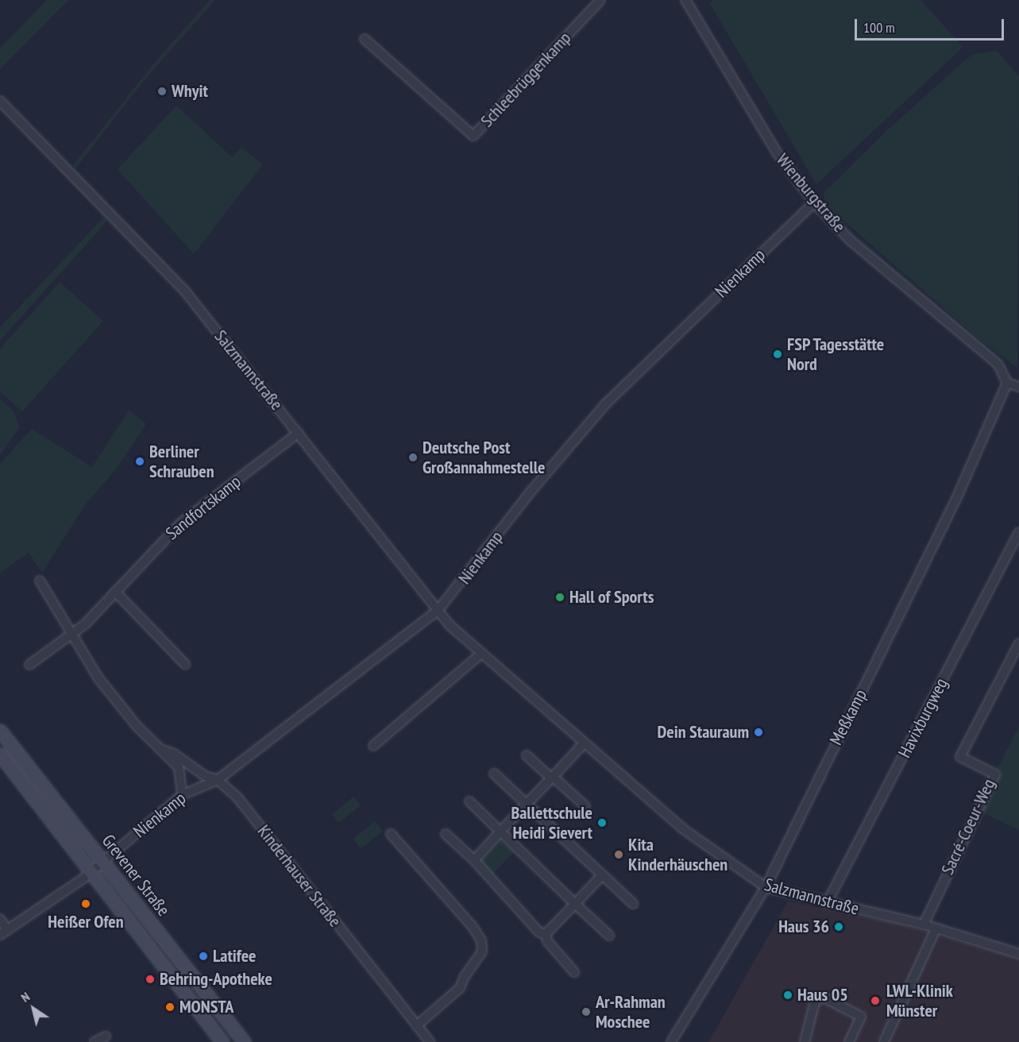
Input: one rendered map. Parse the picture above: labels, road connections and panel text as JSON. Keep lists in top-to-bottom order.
{
  "streets": {
    "main road": ["Grevener Straße"],
    "street": [
      "Schleebrüggenkamp",
      "Wienburgstraße",
      "Nienkamp",
      "Salzmannstraße",
      "Sandfortskamp",
      "Meßkamp",
      "Havixburgweg",
      "Sacré-Coeur-Weg",
      "Kinderhauser Straße"
    ]
  },
  "crossings": [
    ["Wienburgstraße", "Nienkamp"],
    ["Wienburgstraße", "Meßkamp"],
    ["Nienkamp", "Salzmannstraße"],
    ["Nienkamp", "Grevener Straße"],
    ["Nienkamp", "Kinderhauser Straße"],
    ["Salzmannstraße", "Sandfortskamp"],
    ["Salzmannstraße", "Meßkamp"],
    ["Salzmannstraße", "Havixburgweg"],
    ["Salzmannstraße", "Sacré-Coeur-Weg"],
    ["Sandfortskamp", "Kinderhauser Straße"]
  ],
  "places": [
    "Whyit",
    "FSP Tagesstätte Nord",
    "Deutsche Post Großannahmestelle",
    "Berliner Schrauben",
    "Hall of Sports",
    "Dein Stauraum",
    "Ballettschule Heidi Sievert",
    "Kita Kinderhäuschen",
    "Heißer Ofen",
    "Haus 36",
    "Latifee",
    "Behring-Apotheke",
    "Haus 05",
    "LWL-Klinik Münster",
    "MONSTA",
    "Ar-Rahman Moschee"
  ],
  "scale_bar": "100 m",
  "north": "top left"
}
